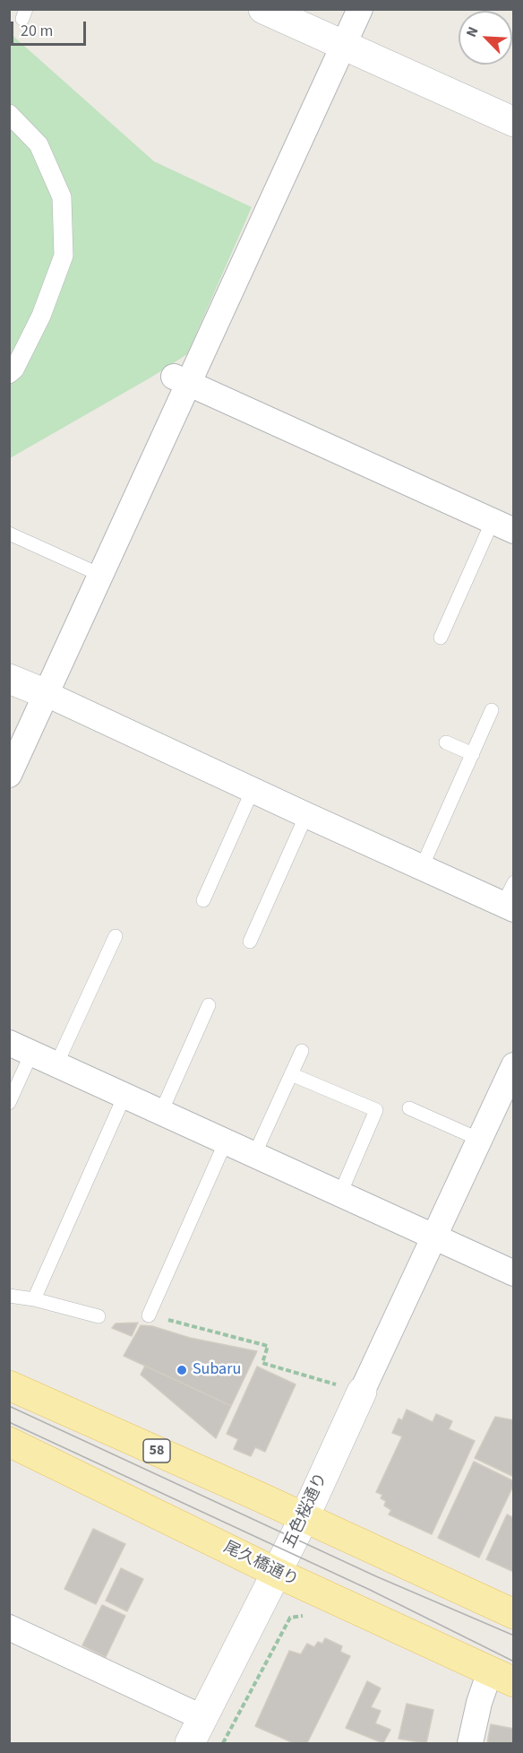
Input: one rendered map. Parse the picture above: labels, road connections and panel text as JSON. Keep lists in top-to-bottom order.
{
  "streets": {
    "main road": ["58", "尾久橋通り"],
    "street": ["五色桜通り"]
  },
  "crossings": [
    ["58", "五色桜通り"],
    ["五色桜通り", "尾久橋通り"]
  ],
  "places": ["Subaru"],
  "scale_bar": "20 m",
  "north": "top left"
}
